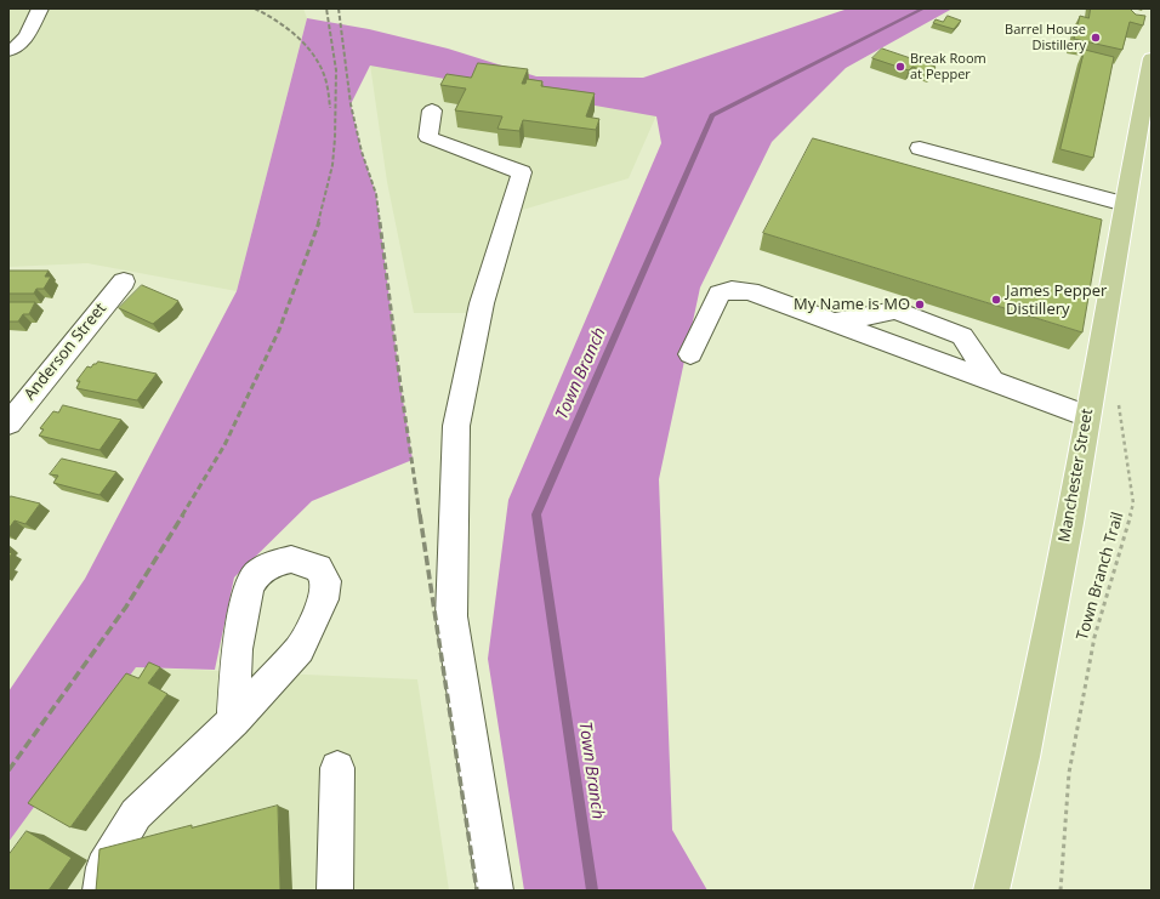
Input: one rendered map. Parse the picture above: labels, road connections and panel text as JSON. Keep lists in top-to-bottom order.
{
  "streets": {
    "main road": ["Manchester Street"],
    "street": ["Anderson Street"],
    "path": ["Town Branch Trail"]
  },
  "water": ["Town Branch"],
  "places": [
    "Barrel House Distillery",
    "Break Room at Pepper",
    "James Pepper Distillery",
    "My Name is MO"
  ]
}
